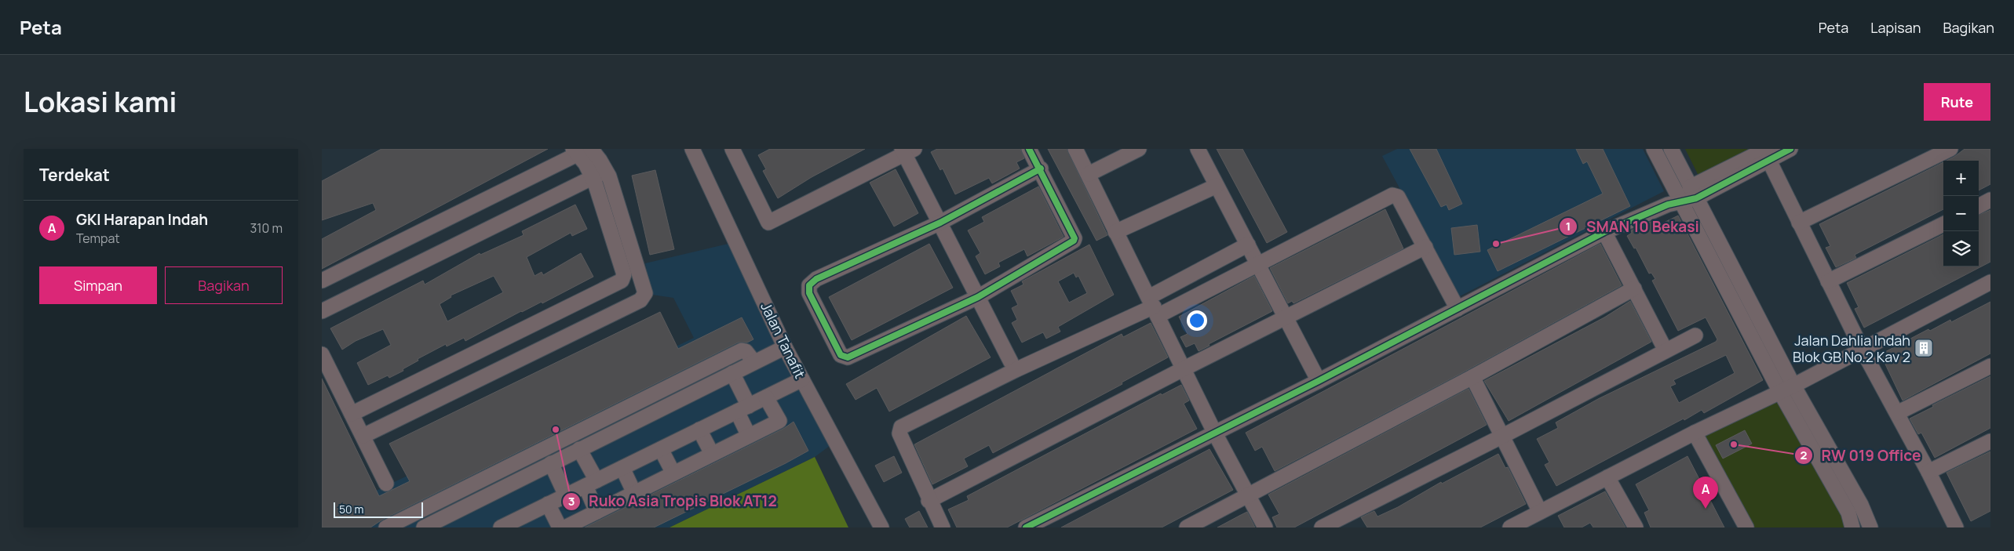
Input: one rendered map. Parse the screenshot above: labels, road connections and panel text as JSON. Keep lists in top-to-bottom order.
{
  "streets": {
    "street": ["Jalan Tanafit"]
  },
  "places": {
    "other": ["SMAN 10 Bekasi", "Ruko Asia Tropis Blok AT12", "RW 019 Office"],
    "building": ["Jalan Dahlia Indah Blok GB No.2 Kav 2"]
  },
  "scale_bar": "50 m",
  "page": {
    "header": "Peta",
    "nav": ["Peta", "Lapisan", "Bagikan"],
    "title": "Lokasi kami",
    "buttons": [
      "Rute",
      ["Simpan", "Bagikan"]
    ],
    "heading": "Terdekat",
    "map_buttons": ["+", "−"],
    "list": [
      {
        "mark": "A",
        "name": "GKI Harapan Indah",
        "note": "Tempat",
        "value": "310 m"
      }
    ],
    "pins": "A",
    "scale": "50 m"
  }
}
